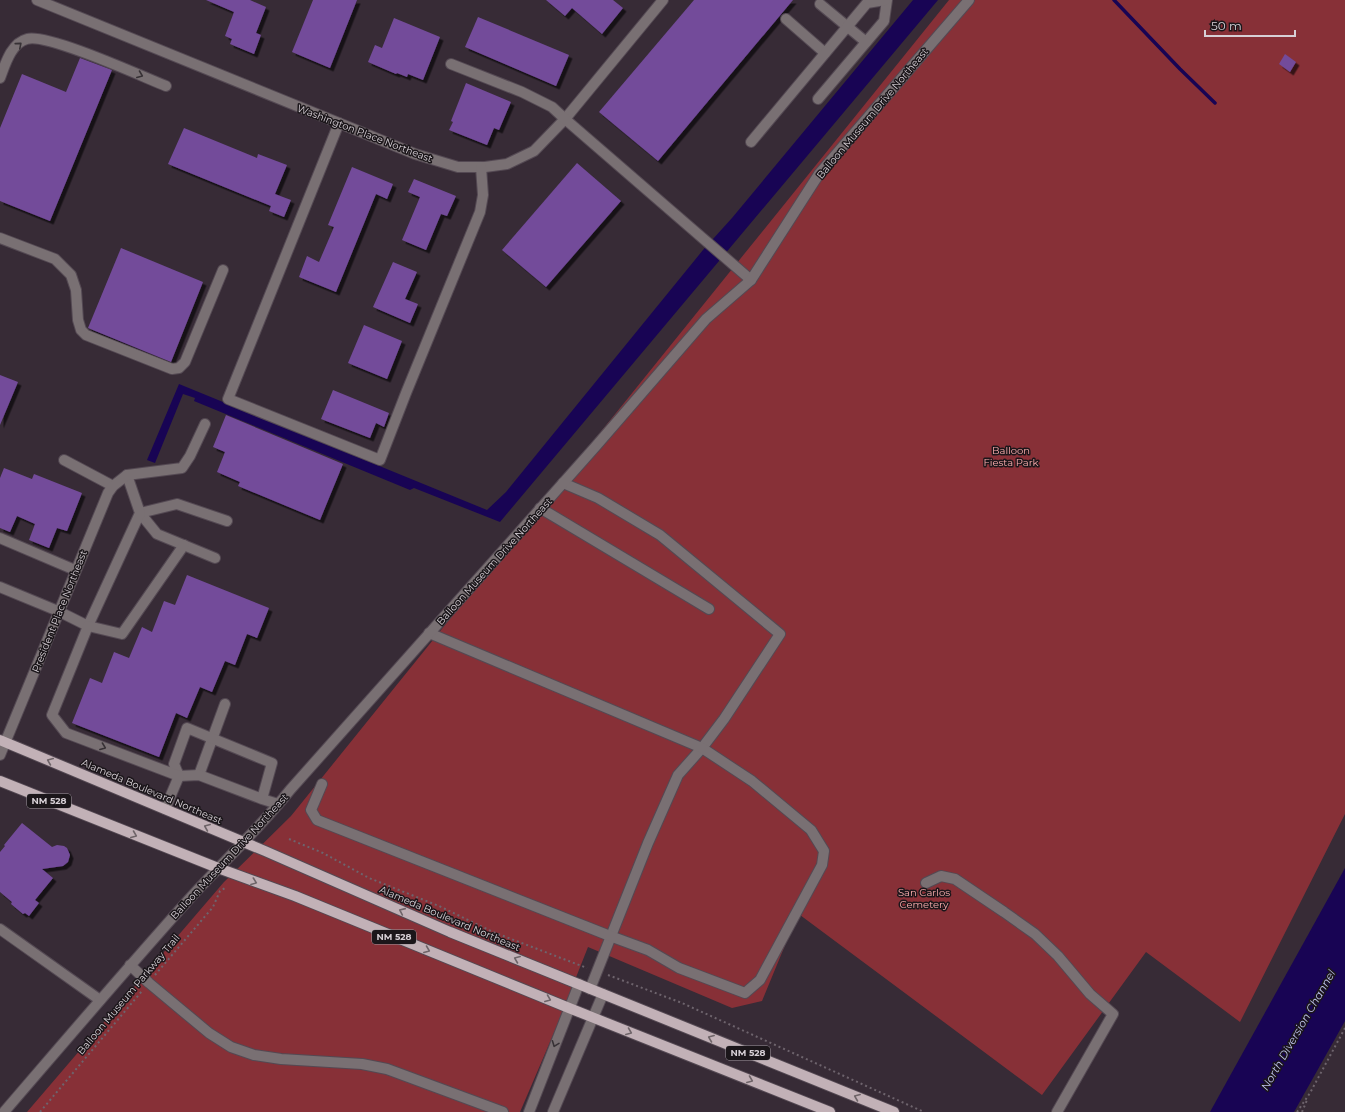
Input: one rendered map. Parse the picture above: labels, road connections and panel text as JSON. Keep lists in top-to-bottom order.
{
  "streets": {
    "main road": ["Alameda Boulevard Northeast", "NM 528"],
    "street": ["Balloon Museum Drive Northeast", "Washington Place Northeast", "President Place Northeast"],
    "path": ["Balloon Museum Parkway Trail"]
  },
  "crossings": [
    ["Balloon Museum Drive Northeast", "Alameda Boulevard Northeast"],
    ["Balloon Museum Drive Northeast", "NM 528"],
    ["President Place Northeast", "Alameda Boulevard Northeast"]
  ],
  "water": ["North Diversion Channel"],
  "parks": ["Balloon Fiesta Park", "San Carlos Cemetery"],
  "scale_bar": "50 m"
}
